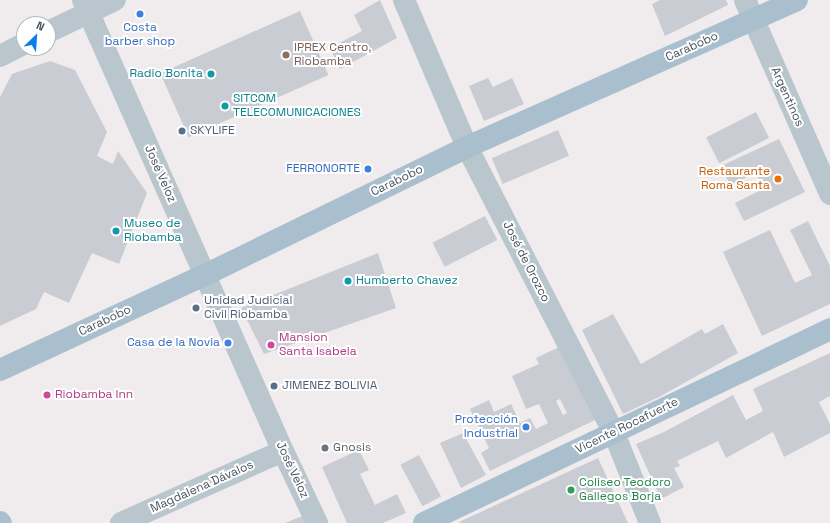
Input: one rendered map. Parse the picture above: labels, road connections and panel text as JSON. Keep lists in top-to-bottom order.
{
  "streets": {
    "main road": ["Carabobo", "Vicente Rocafuerte"],
    "street": [
      "Argentinos",
      "José Veloz",
      "José de Orozco",
      "Magdalena Dávalos"
    ]
  },
  "crossings": [
    ["Carabobo", "Argentinos"],
    ["Carabobo", "José Veloz"],
    ["Carabobo", "José de Orozco"],
    ["José Veloz", "Magdalena Dávalos"],
    ["José de Orozco", "Vicente Rocafuerte"]
  ],
  "places": [
    "Costa barber shop",
    "IPREX Centro, Riobamba",
    "Radio Bonita",
    "SITCOM TELECOMUNICACIONES",
    "SKYLIFE",
    "FERRONORTE",
    "Restaurante Roma Santa",
    "Museo de Riobamba",
    "Humberto Chavez",
    "Unidad Judicial Civil Riobamba",
    "Casa de la Novia",
    "Mansion Santa Isabela",
    "JIMENEZ BOLIVIA",
    "Riobamba Inn",
    "Protección Industrial",
    "Gnosis",
    "Coliseo Teodoro Gallegos Borja"
  ],
  "north": "top right"
}
